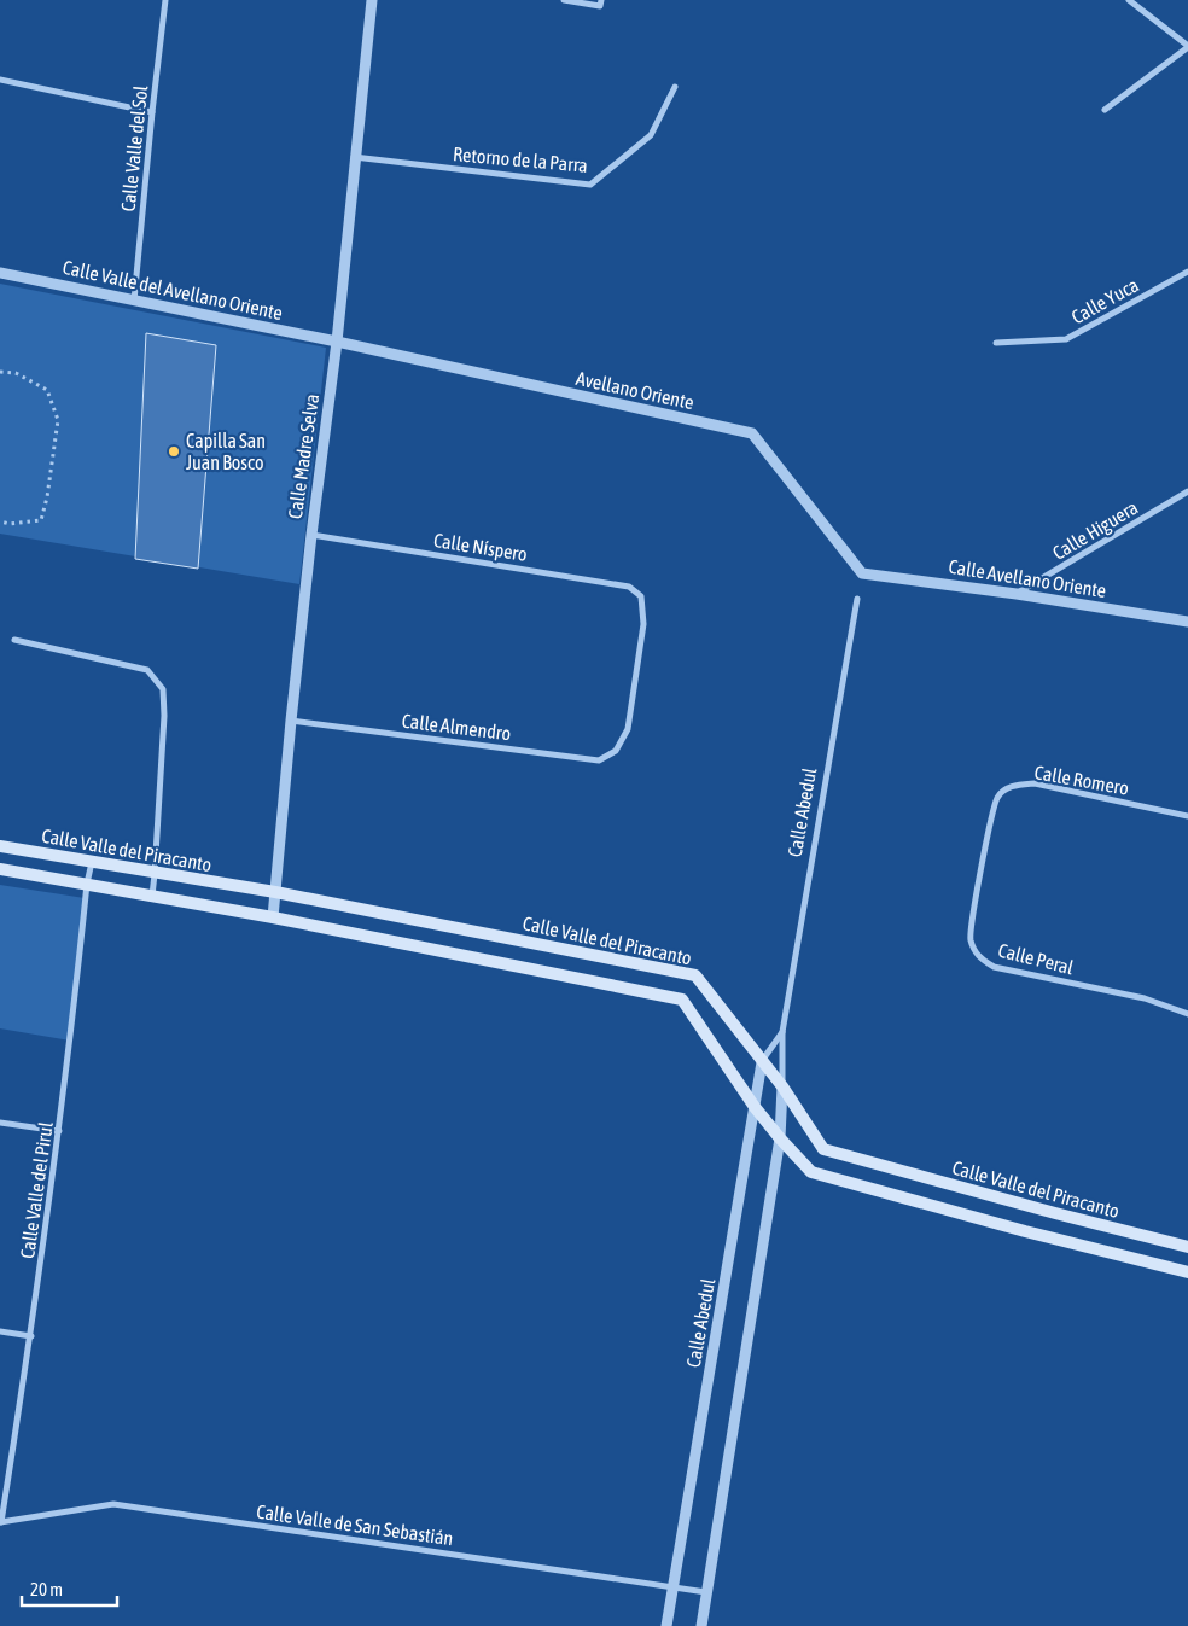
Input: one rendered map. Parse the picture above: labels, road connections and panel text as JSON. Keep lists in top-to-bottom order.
{
  "streets": {
    "main road": ["Calle Valle del Piracanto"],
    "street": [
      "Calle Valle del Sol",
      "Retorno de la Parra",
      "Calle Valle del Avellano Oriente",
      "Calle Yuca",
      "Avellano Oriente",
      "Calle Madre Selva",
      "Calle Higuera",
      "Calle Níspero",
      "Calle Avellano Oriente",
      "Calle Almendro",
      "Calle Romero",
      "Calle Abedul",
      "Calle Peral",
      "Calle Valle del Pirul",
      "Calle Valle de San Sebastián"
    ]
  },
  "crossings": [
    ["Calle Valle del Sol", "Calle Valle del Avellano Oriente"],
    ["Retorno de la Parra", "Calle Madre Selva"],
    ["Calle Valle del Avellano Oriente", "Avellano Oriente"],
    ["Calle Valle del Avellano Oriente", "Calle Madre Selva"],
    ["Avellano Oriente", "Calle Madre Selva"],
    ["Avellano Oriente", "Calle Avellano Oriente"],
    ["Calle Madre Selva", "Calle Níspero"],
    ["Calle Madre Selva", "Calle Almendro"],
    ["Calle Madre Selva", "Calle Valle del Piracanto"],
    ["Calle Higuera", "Calle Avellano Oriente"],
    ["Calle Níspero", "Calle Almendro"],
    ["Calle Romero", "Calle Peral"],
    ["Calle Abedul", "Calle Valle del Piracanto"],
    ["Calle Abedul", "Calle Valle de San Sebastián"],
    ["Calle Valle del Piracanto", "Calle Valle del Pirul"],
    ["Calle Valle del Pirul", "Calle Valle de San Sebastián"]
  ],
  "places": ["Capilla San Juan Bosco"],
  "scale_bar": "20 m"
}
